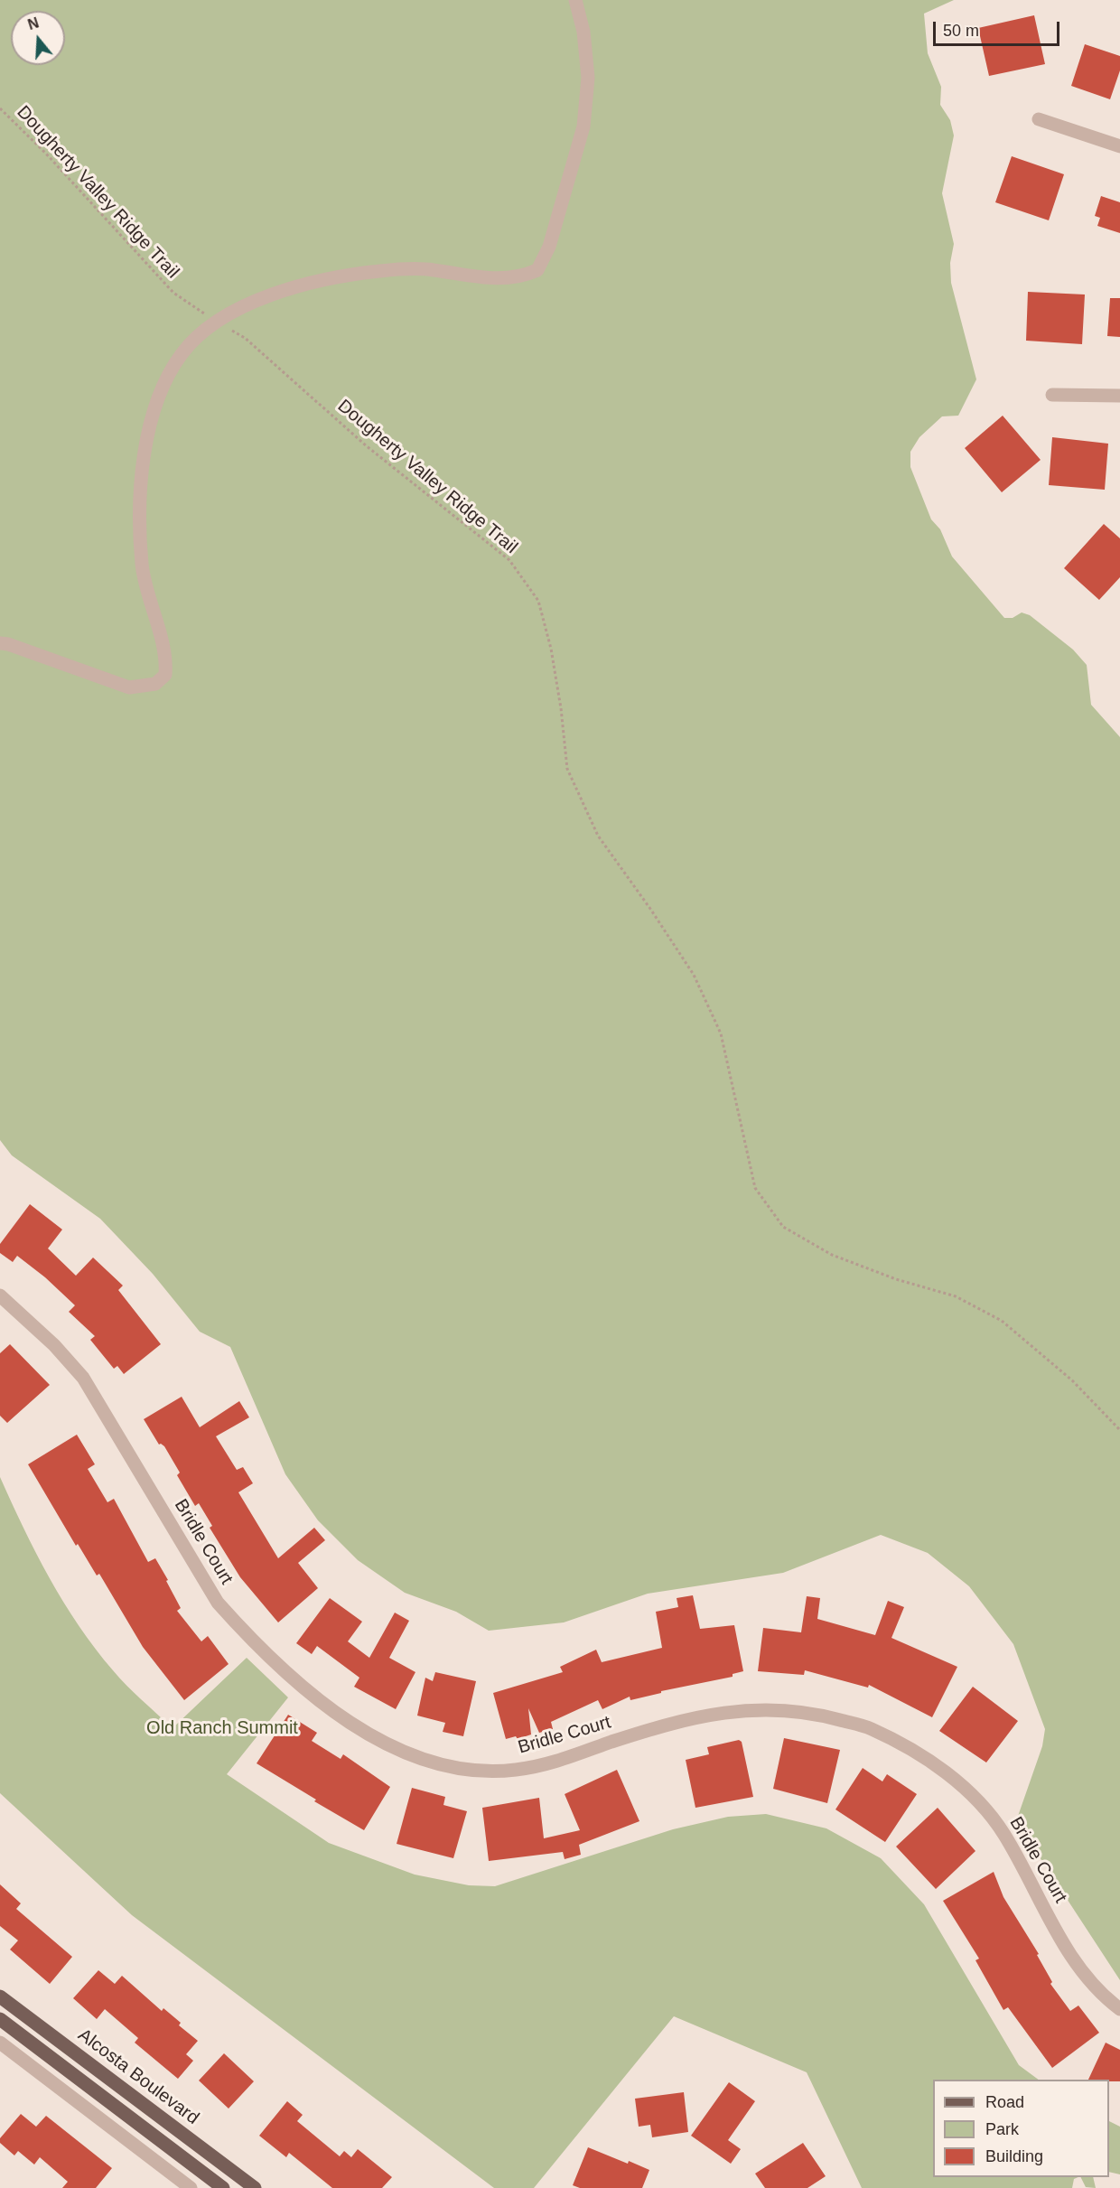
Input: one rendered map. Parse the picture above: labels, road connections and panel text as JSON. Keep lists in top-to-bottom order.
{
  "streets": {
    "main road": ["Alcosta Boulevard"],
    "street": ["Bridle Court"],
    "path": ["Dougherty Valley Ridge Trail"]
  },
  "parks": ["Old Ranch Summit"],
  "legend": ["Road", "Park", "Building"],
  "scale_bar": "50 m",
  "north": "top"
}
